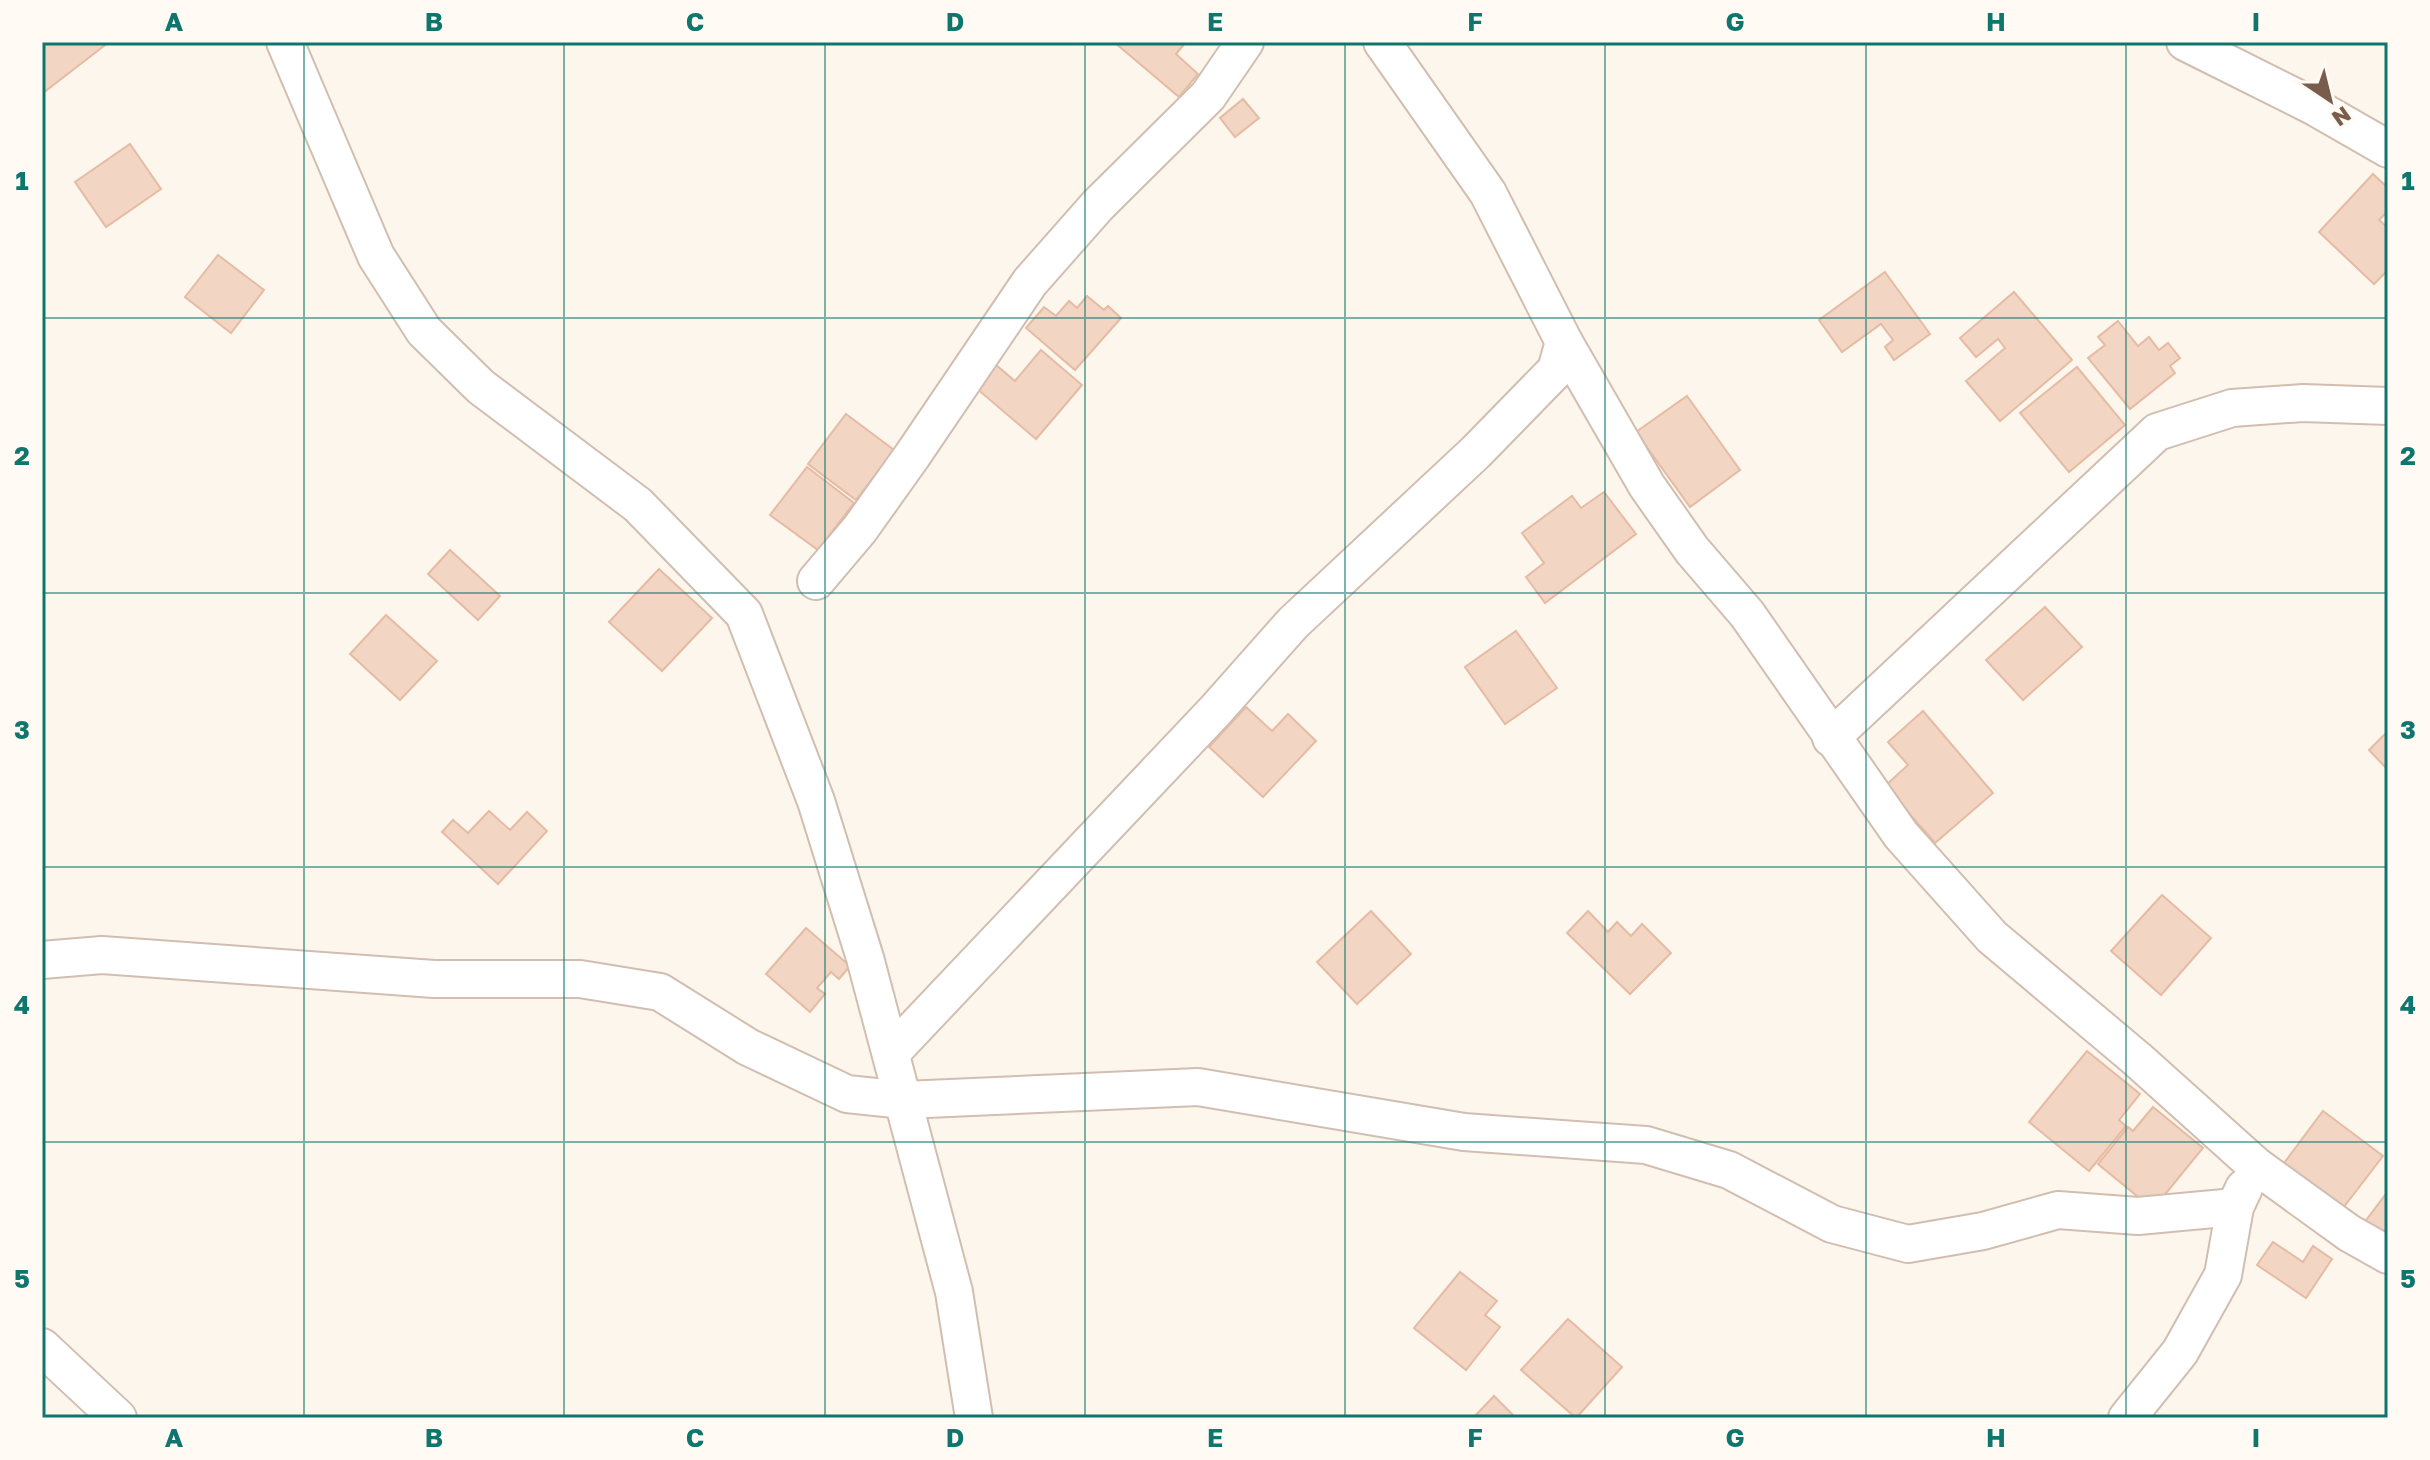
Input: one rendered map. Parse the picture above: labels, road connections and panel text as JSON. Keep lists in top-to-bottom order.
{
  "north": "bottom right",
  "grid": {
    "columns": [
      "A",
      "B",
      "C",
      "D",
      "E",
      "F",
      "G",
      "H",
      "I"
    ],
    "rows": [
      "1",
      "2",
      "3",
      "4",
      "5"
    ]
  }
}
